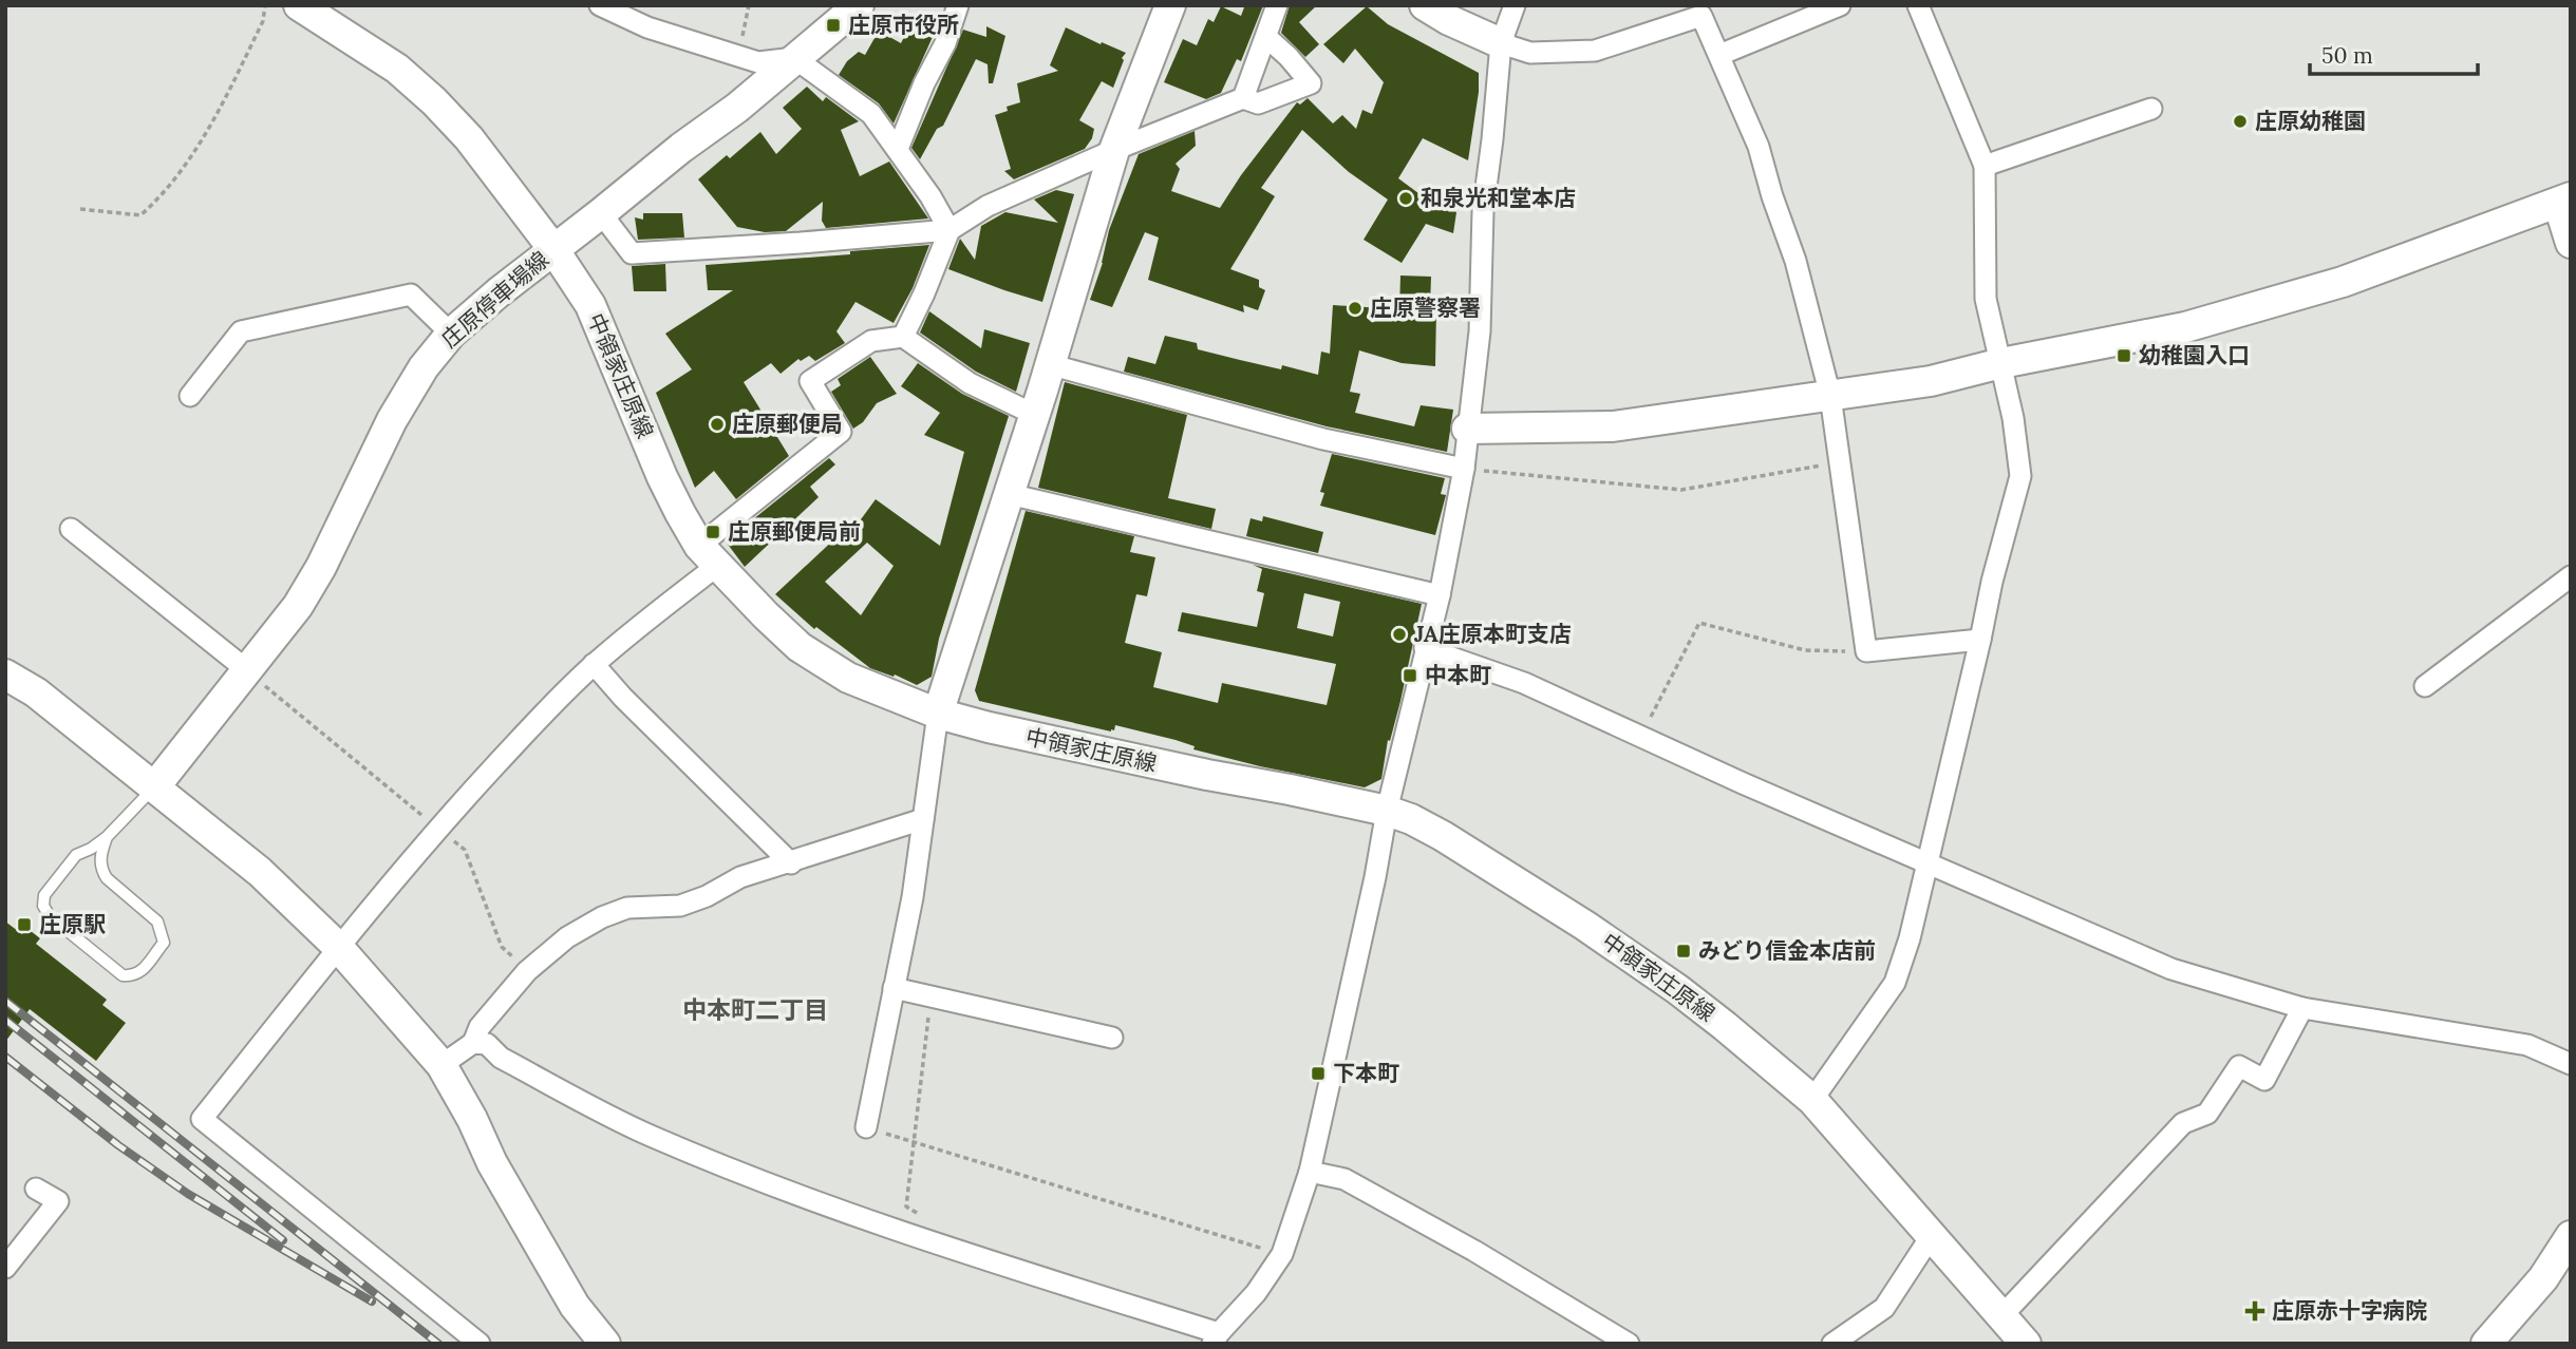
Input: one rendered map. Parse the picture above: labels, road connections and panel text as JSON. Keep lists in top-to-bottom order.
{
  "streets": {
    "main road": ["庄原停車場線", "中領家庄原線"]
  },
  "crossings": [
    ["庄原停車場線", "中領家庄原線"]
  ],
  "districts": ["中本町二丁目"],
  "places": {
    "transit": [
      "庄原市役所",
      "幼稚園入口",
      "庄原郵便局前",
      "中本町",
      "庄原駅",
      "みどり信金本店前",
      "下本町"
    ],
    "other": [
      "庄原幼稚園",
      "和泉光和堂本店",
      "庄原警察署",
      "庄原郵便局",
      "JA庄原本町支店"
    ],
    "health": ["庄原赤十字病院"]
  },
  "scale_bar": "50 m"
}
